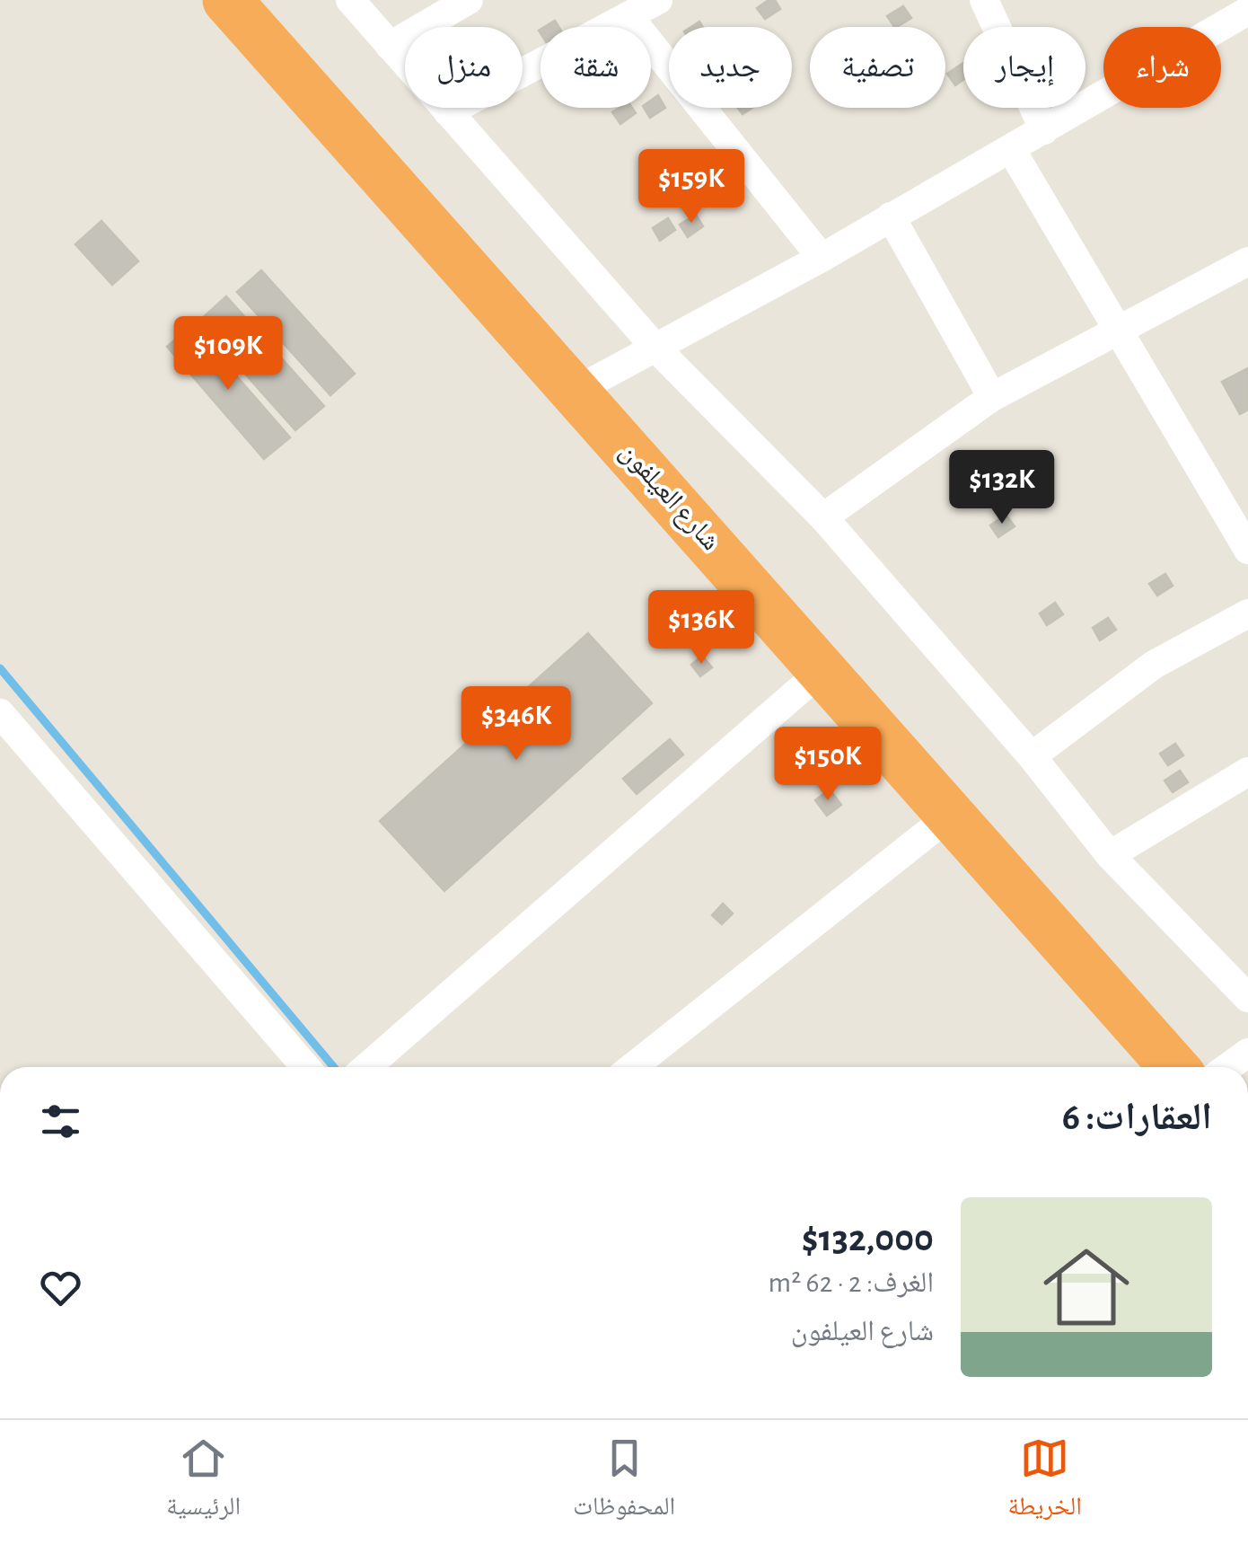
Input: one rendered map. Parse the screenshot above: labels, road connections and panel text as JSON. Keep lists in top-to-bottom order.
{
  "streets": {
    "highway": ["شارع العيلفون"]
  },
  "page": {
    "chip": [
      "شراء",
      "إيجار",
      "تصفية",
      "جديد",
      "شقة",
      "منزل"
    ],
    "price": [
      "$159K",
      "$109K",
      "$132K",
      "$136K",
      "$346K",
      "$150K"
    ],
    "heading": "العقارات: 6",
    "list": [
      {
        "name": "$132,000",
        "note": "الغرف: 2 · 62 m² · شارع العيلفون"
      }
    ],
    "tabs": ["الخريطة", "المحفوظات", "الرئيسية"]
  }
}
